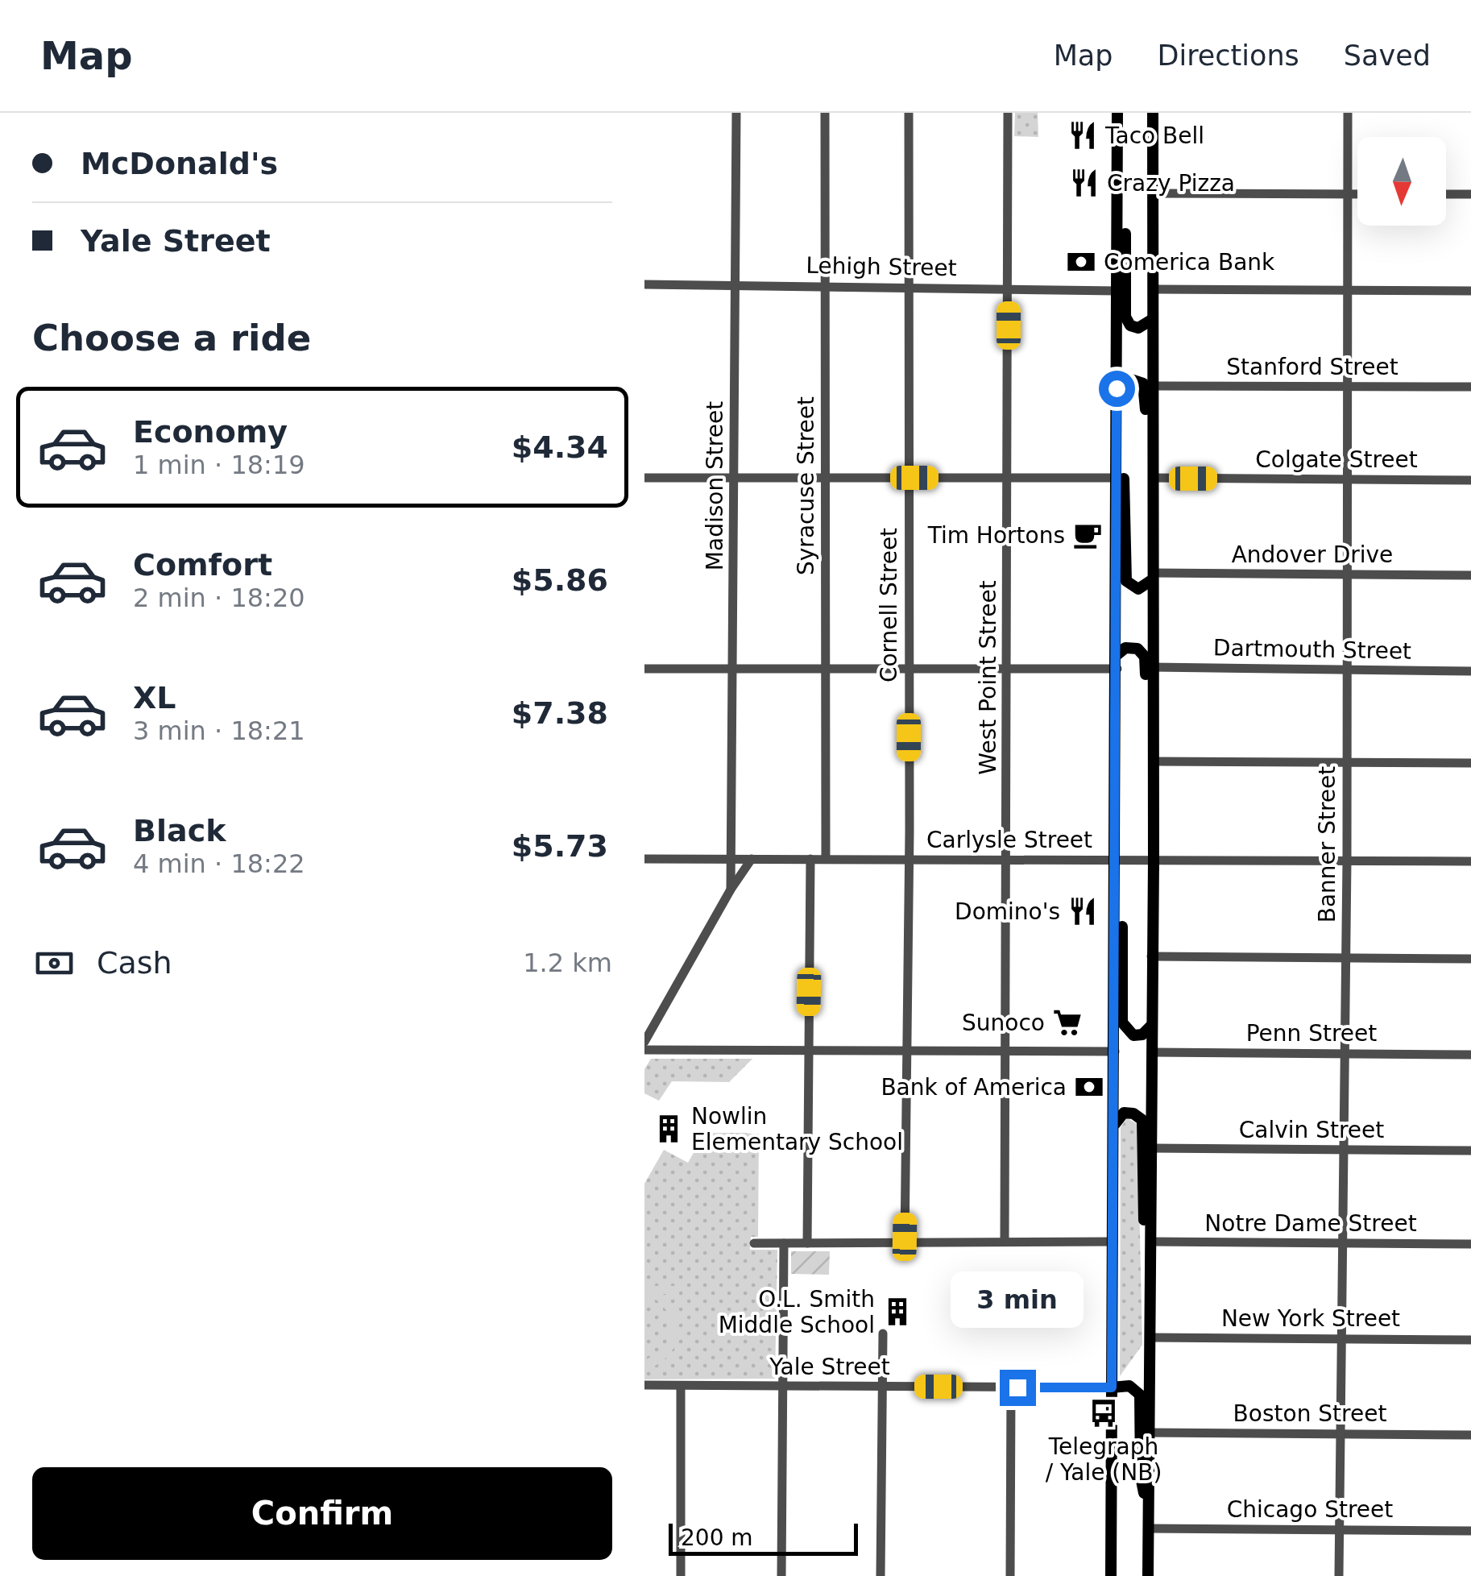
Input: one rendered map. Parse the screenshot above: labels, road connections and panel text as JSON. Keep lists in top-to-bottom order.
{
  "streets": {
    "street": [
      "Lehigh Street",
      "Stanford Street",
      "Colgate Street",
      "Madison Street",
      "Syracuse Street",
      "Andover Drive",
      "Cornell Street",
      "Dartmouth Street",
      "West Point Street",
      "Carlysle Street",
      "Banner Street",
      "Penn Street",
      "Calvin Street",
      "Notre Dame Street",
      "New York Street",
      "Yale Street",
      "Boston Street",
      "Chicago Street"
    ]
  },
  "crossings": [
    ["Lehigh Street", "Madison Street"],
    ["Lehigh Street", "Syracuse Street"],
    ["Lehigh Street", "Cornell Street"],
    ["Lehigh Street", "West Point Street"],
    ["Stanford Street", "Banner Street"],
    ["Colgate Street", "Banner Street"],
    ["Madison Street", "Carlysle Street"],
    ["Syracuse Street", "Carlysle Street"],
    ["Andover Drive", "Banner Street"],
    ["Cornell Street", "Carlysle Street"],
    ["Dartmouth Street", "Banner Street"],
    ["West Point Street", "Carlysle Street"],
    ["Carlysle Street", "Banner Street"],
    ["Banner Street", "Penn Street"],
    ["Banner Street", "Calvin Street"],
    ["Banner Street", "Notre Dame Street"],
    ["Banner Street", "New York Street"],
    ["Banner Street", "Boston Street"],
    ["Banner Street", "Chicago Street"]
  ],
  "places": {
    "restaurant": ["Taco Bell", "Crazy Pizza", "Domino's"],
    "bank": ["Comerica Bank", "Bank of America"],
    "cafe": ["Tim Hortons"],
    "supermarket": ["Sunoco"],
    "building": ["Nowlin Elementary School", "O.L. Smith Middle School"],
    "bus stop": ["Telegraph / Yale (NB)"]
  },
  "scale_bar": "200 m",
  "north": "bottom",
  "page": {
    "header": "Map",
    "nav": ["Map", "Directions", "Saved"],
    "banner": ["McDonald's", "Yale Street"],
    "heading": "Choose a ride",
    "list": [
      {
        "name": "Economy",
        "note": "1 min · 18:19",
        "value": "$4.34"
      },
      {
        "name": "Comfort",
        "note": "2 min · 18:20",
        "value": "$5.86"
      },
      {
        "name": "XL",
        "note": "3 min · 18:21",
        "value": "$7.38"
      },
      {
        "name": "Black",
        "note": "4 min · 18:22",
        "value": "$5.73"
      }
    ],
    "pay": ["Cash", "1.2 km"],
    "bubble": "3 min",
    "buttons": "Confirm",
    "scale": "200 m"
  }
}
